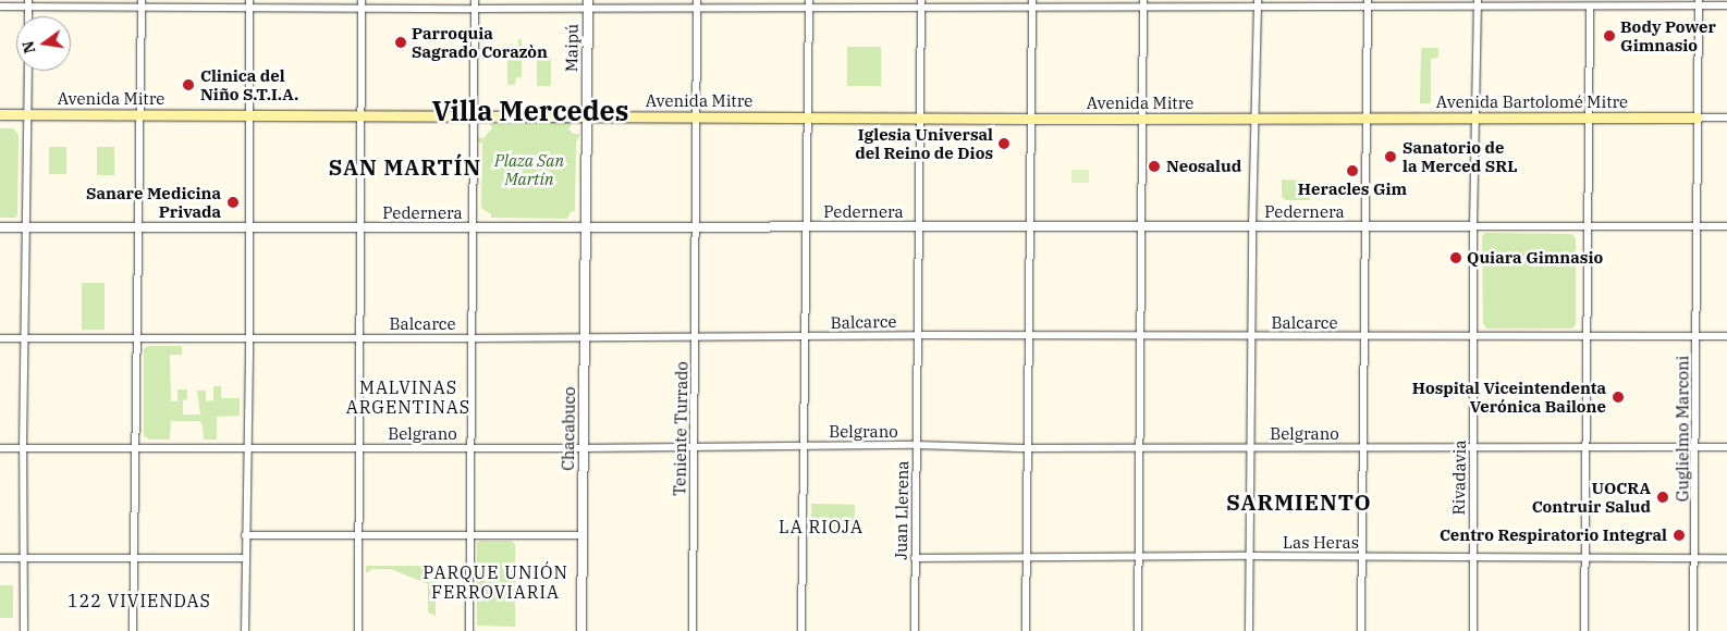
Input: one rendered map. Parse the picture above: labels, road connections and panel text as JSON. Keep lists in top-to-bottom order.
{
  "streets": {
    "main road": ["Avenida Mitre", "Avenida Bartolomé Mitre"],
    "street": [
      "Maipú",
      "Pedernera",
      "Balcarce",
      "Chacabuco",
      "Teniente Turrado",
      "Guglielmo Marconi",
      "Belgrano",
      "Rivadavia",
      "Juan Llerena",
      "Las Heras"
    ]
  },
  "crossings": [
    ["Maipú", "Avenida Mitre"],
    ["Maipú", "Pedernera"],
    ["Maipú", "Chacabuco"],
    ["Avenida Mitre", "Avenida Bartolomé Mitre"],
    ["Avenida Mitre", "Teniente Turrado"],
    ["Avenida Mitre", "Juan Llerena"],
    ["Avenida Bartolomé Mitre", "Guglielmo Marconi"],
    ["Avenida Bartolomé Mitre", "Rivadavia"],
    ["Pedernera", "Chacabuco"],
    ["Pedernera", "Teniente Turrado"],
    ["Pedernera", "Guglielmo Marconi"],
    ["Pedernera", "Rivadavia"],
    ["Pedernera", "Juan Llerena"],
    ["Balcarce", "Chacabuco"],
    ["Balcarce", "Teniente Turrado"],
    ["Balcarce", "Guglielmo Marconi"],
    ["Balcarce", "Rivadavia"],
    ["Balcarce", "Juan Llerena"],
    ["Chacabuco", "Belgrano"],
    ["Teniente Turrado", "Belgrano"],
    ["Guglielmo Marconi", "Belgrano"],
    ["Guglielmo Marconi", "Las Heras"],
    ["Belgrano", "Rivadavia"],
    ["Belgrano", "Juan Llerena"],
    ["Rivadavia", "Las Heras"],
    ["Juan Llerena", "Las Heras"]
  ],
  "districts": [
    "Villa Mercedes",
    "SAN MARTÍN",
    "MALVINAS ARGENTINAS",
    "SARMIENTO",
    "LA RIOJA",
    "PARQUE UNIÓN FERROVIARIA",
    "122 VIVIENDAS"
  ],
  "parks": ["Plaza San Martín"],
  "places": [
    "Body Power Gimnasio",
    "Parroquia Sagrado Corazòn",
    "Clinica del Niño S.T.I.A.",
    "Iglesia Universal del Reino de Dios",
    "Sanatorio de la Merced SRL",
    "Neosalud",
    "Heracles Gim",
    "Sanare Medicina Privada",
    "Quiara Gimnasio",
    "Hospital Viceintendenta Verónica Bailone",
    "UOCRA Contruir Salud",
    "Centro Respiratorio Integral"
  ],
  "north": "left"
}
